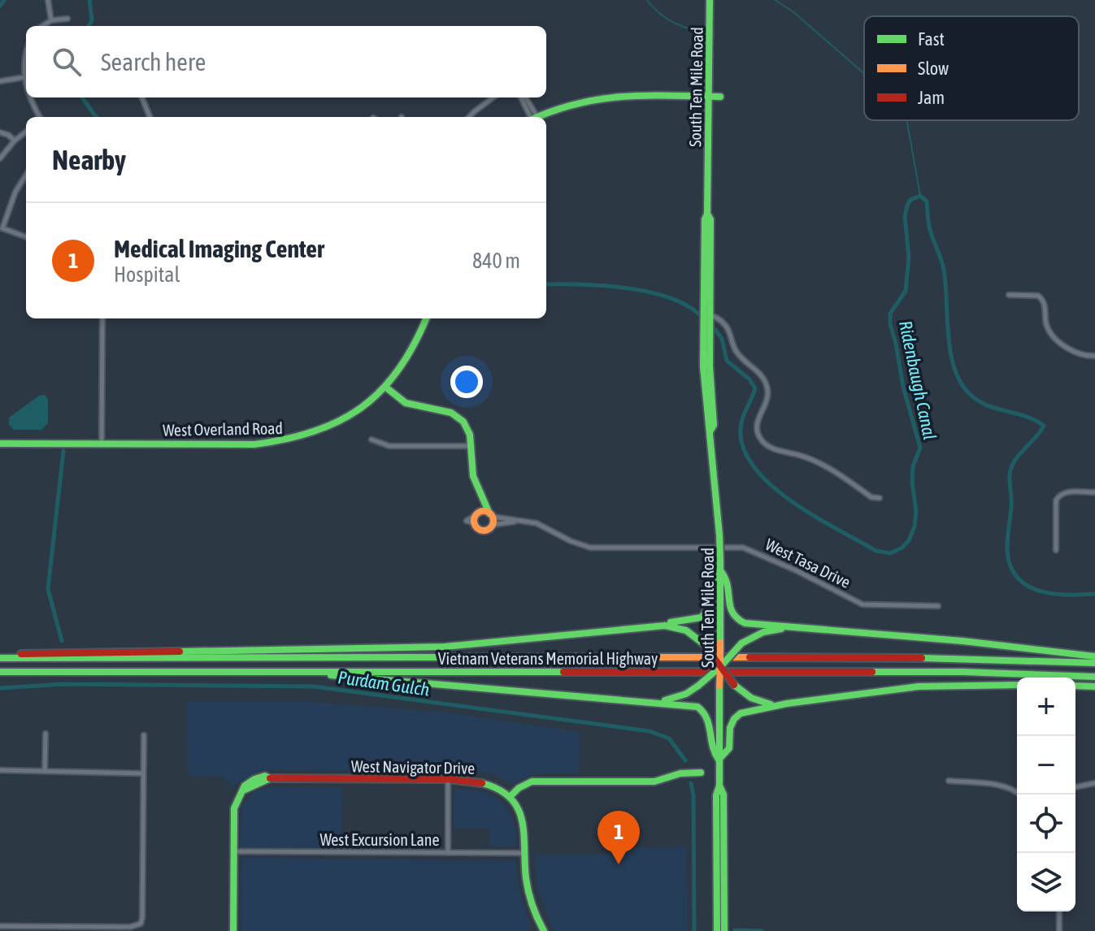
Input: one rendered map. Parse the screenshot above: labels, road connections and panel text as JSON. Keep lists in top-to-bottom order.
{
  "streets": {
    "main road": [
      "South Ten Mile Road",
      "West Overland Road",
      "Vietnam Veterans Memorial Highway",
      "West Navigator Drive"
    ],
    "street": ["West Tasa Drive", "West Excursion Lane"]
  },
  "crossings": [
    ["West Navigator Drive", "West Excursion Lane"]
  ],
  "water": ["Ridenbaugh Canal", "Purdam Gulch"],
  "legend": ["Fast", "Slow", "Jam"],
  "page": {
    "search": "Search here",
    "heading": "Nearby",
    "list": [
      {
        "mark": "1",
        "name": "Medical Imaging Center",
        "note": "Hospital",
        "value": "840 m"
      }
    ],
    "map_buttons": ["+", "−"],
    "pins": "1"
  }
}
